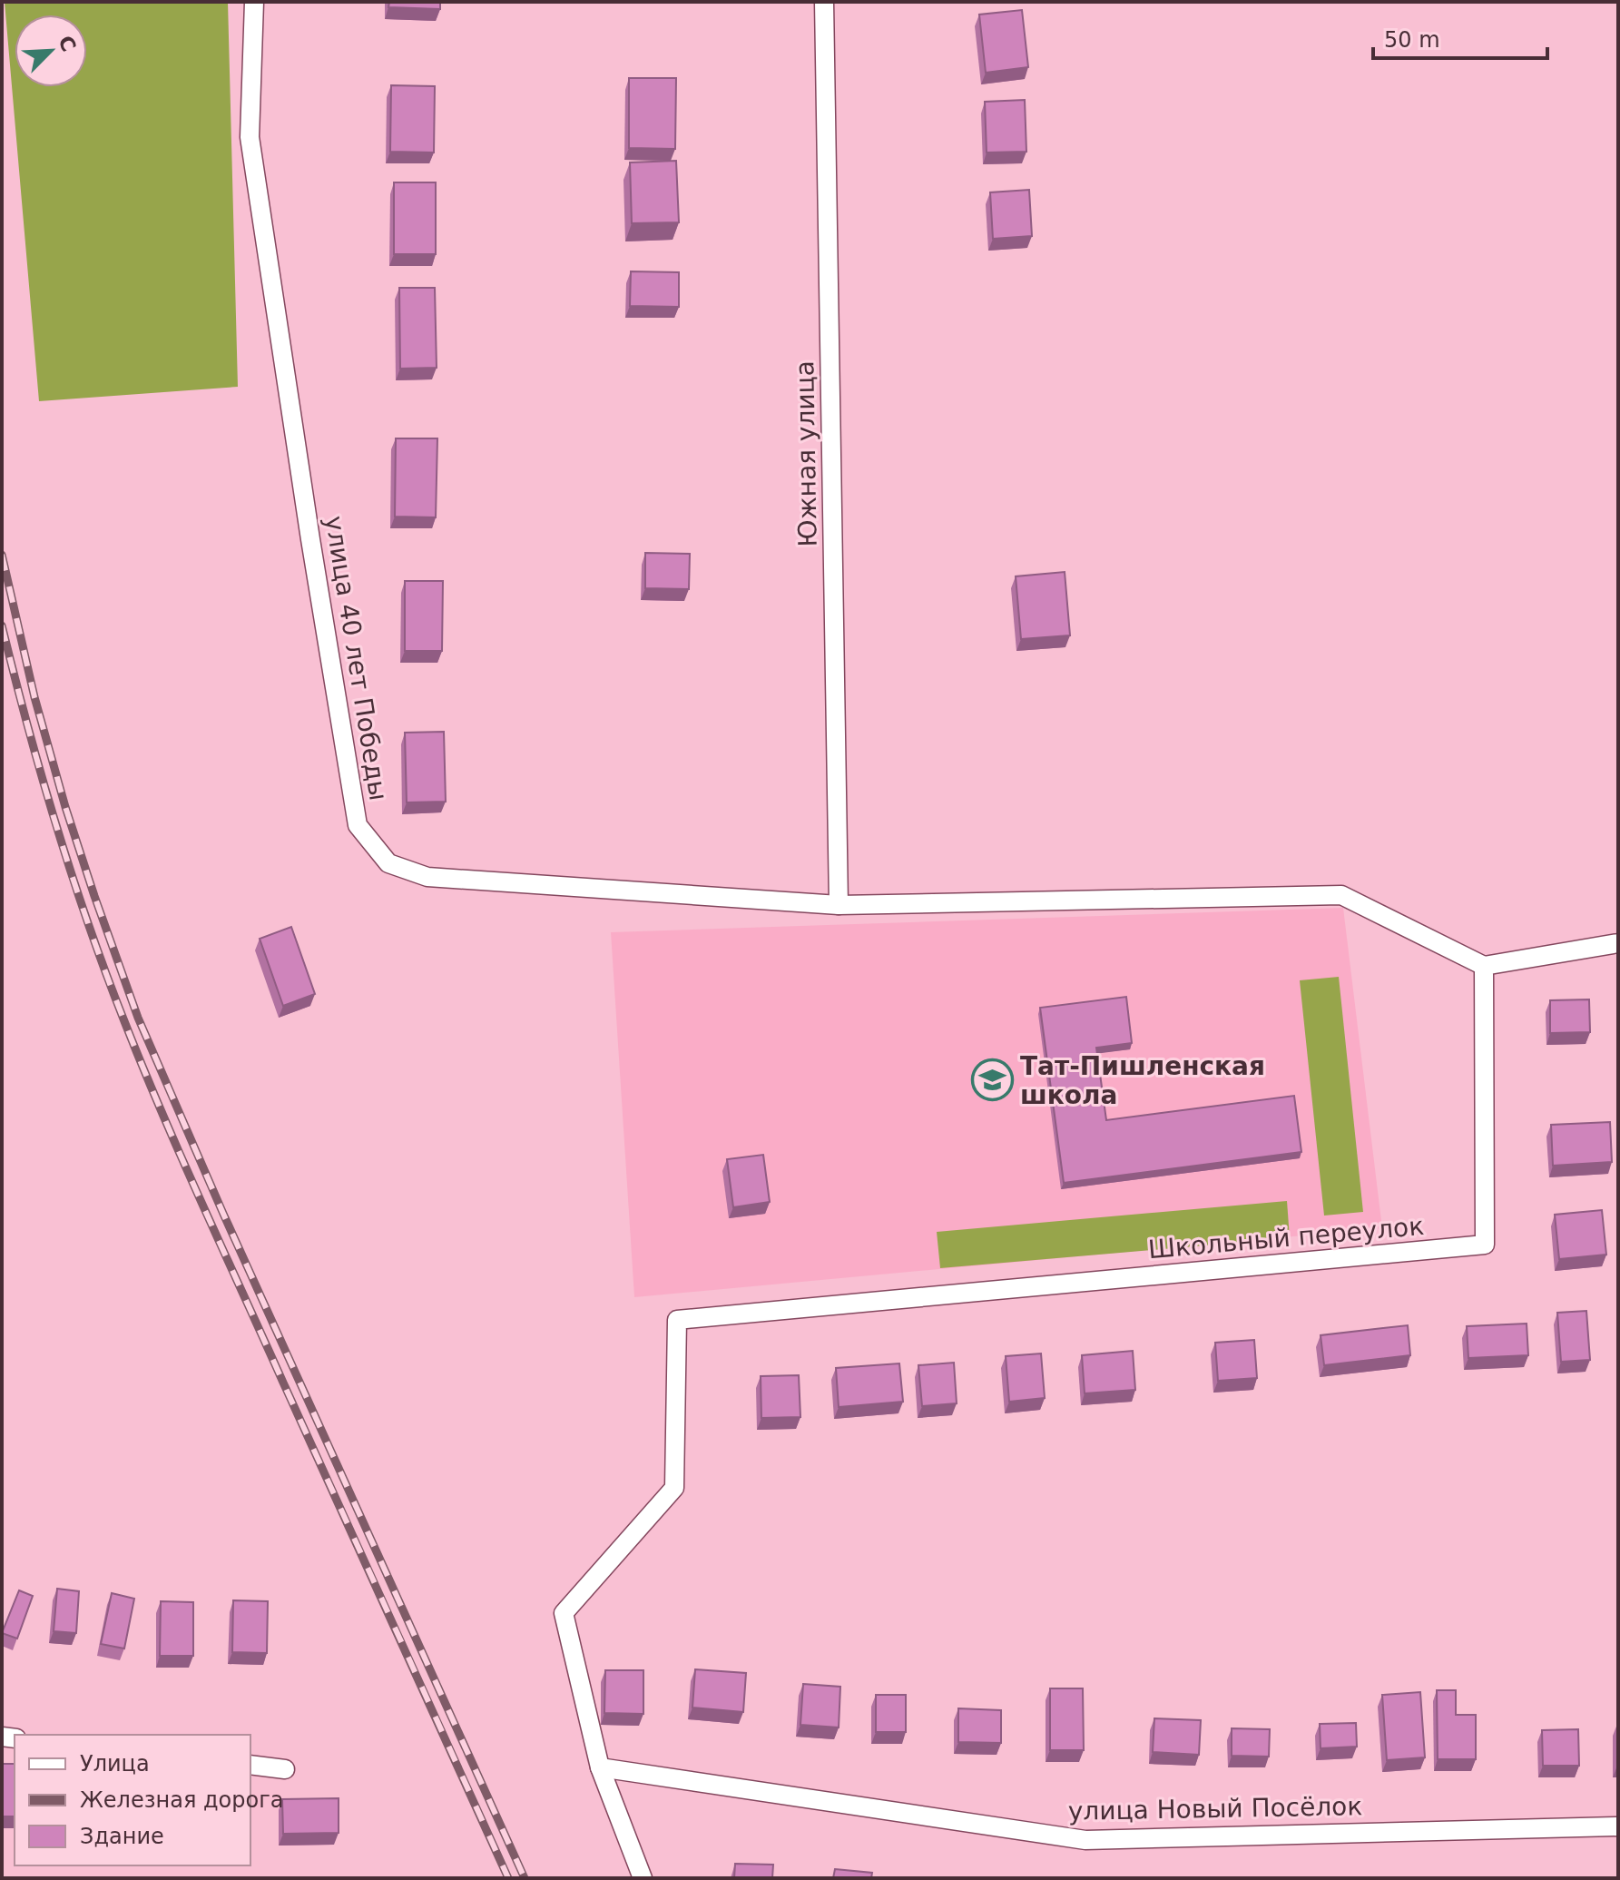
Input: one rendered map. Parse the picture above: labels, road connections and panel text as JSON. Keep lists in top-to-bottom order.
{
  "streets": {
    "street": [
      "Южная улица",
      "улица 40 лет Победы",
      "Школьный переулок",
      "улица Новый Посёлок"
    ]
  },
  "crossings": [
    ["Южная улица", "улица 40 лет Победы"],
    ["улица 40 лет Победы", "Школьный переулок"],
    ["Школьный переулок", "улица Новый Посёлок"]
  ],
  "places": {
    "school or university": ["Тат-Пишленская школа"]
  },
  "legend": ["Улица", "Железная дорога", "Здание"],
  "scale_bar": "50 m",
  "north": "top right"
}
